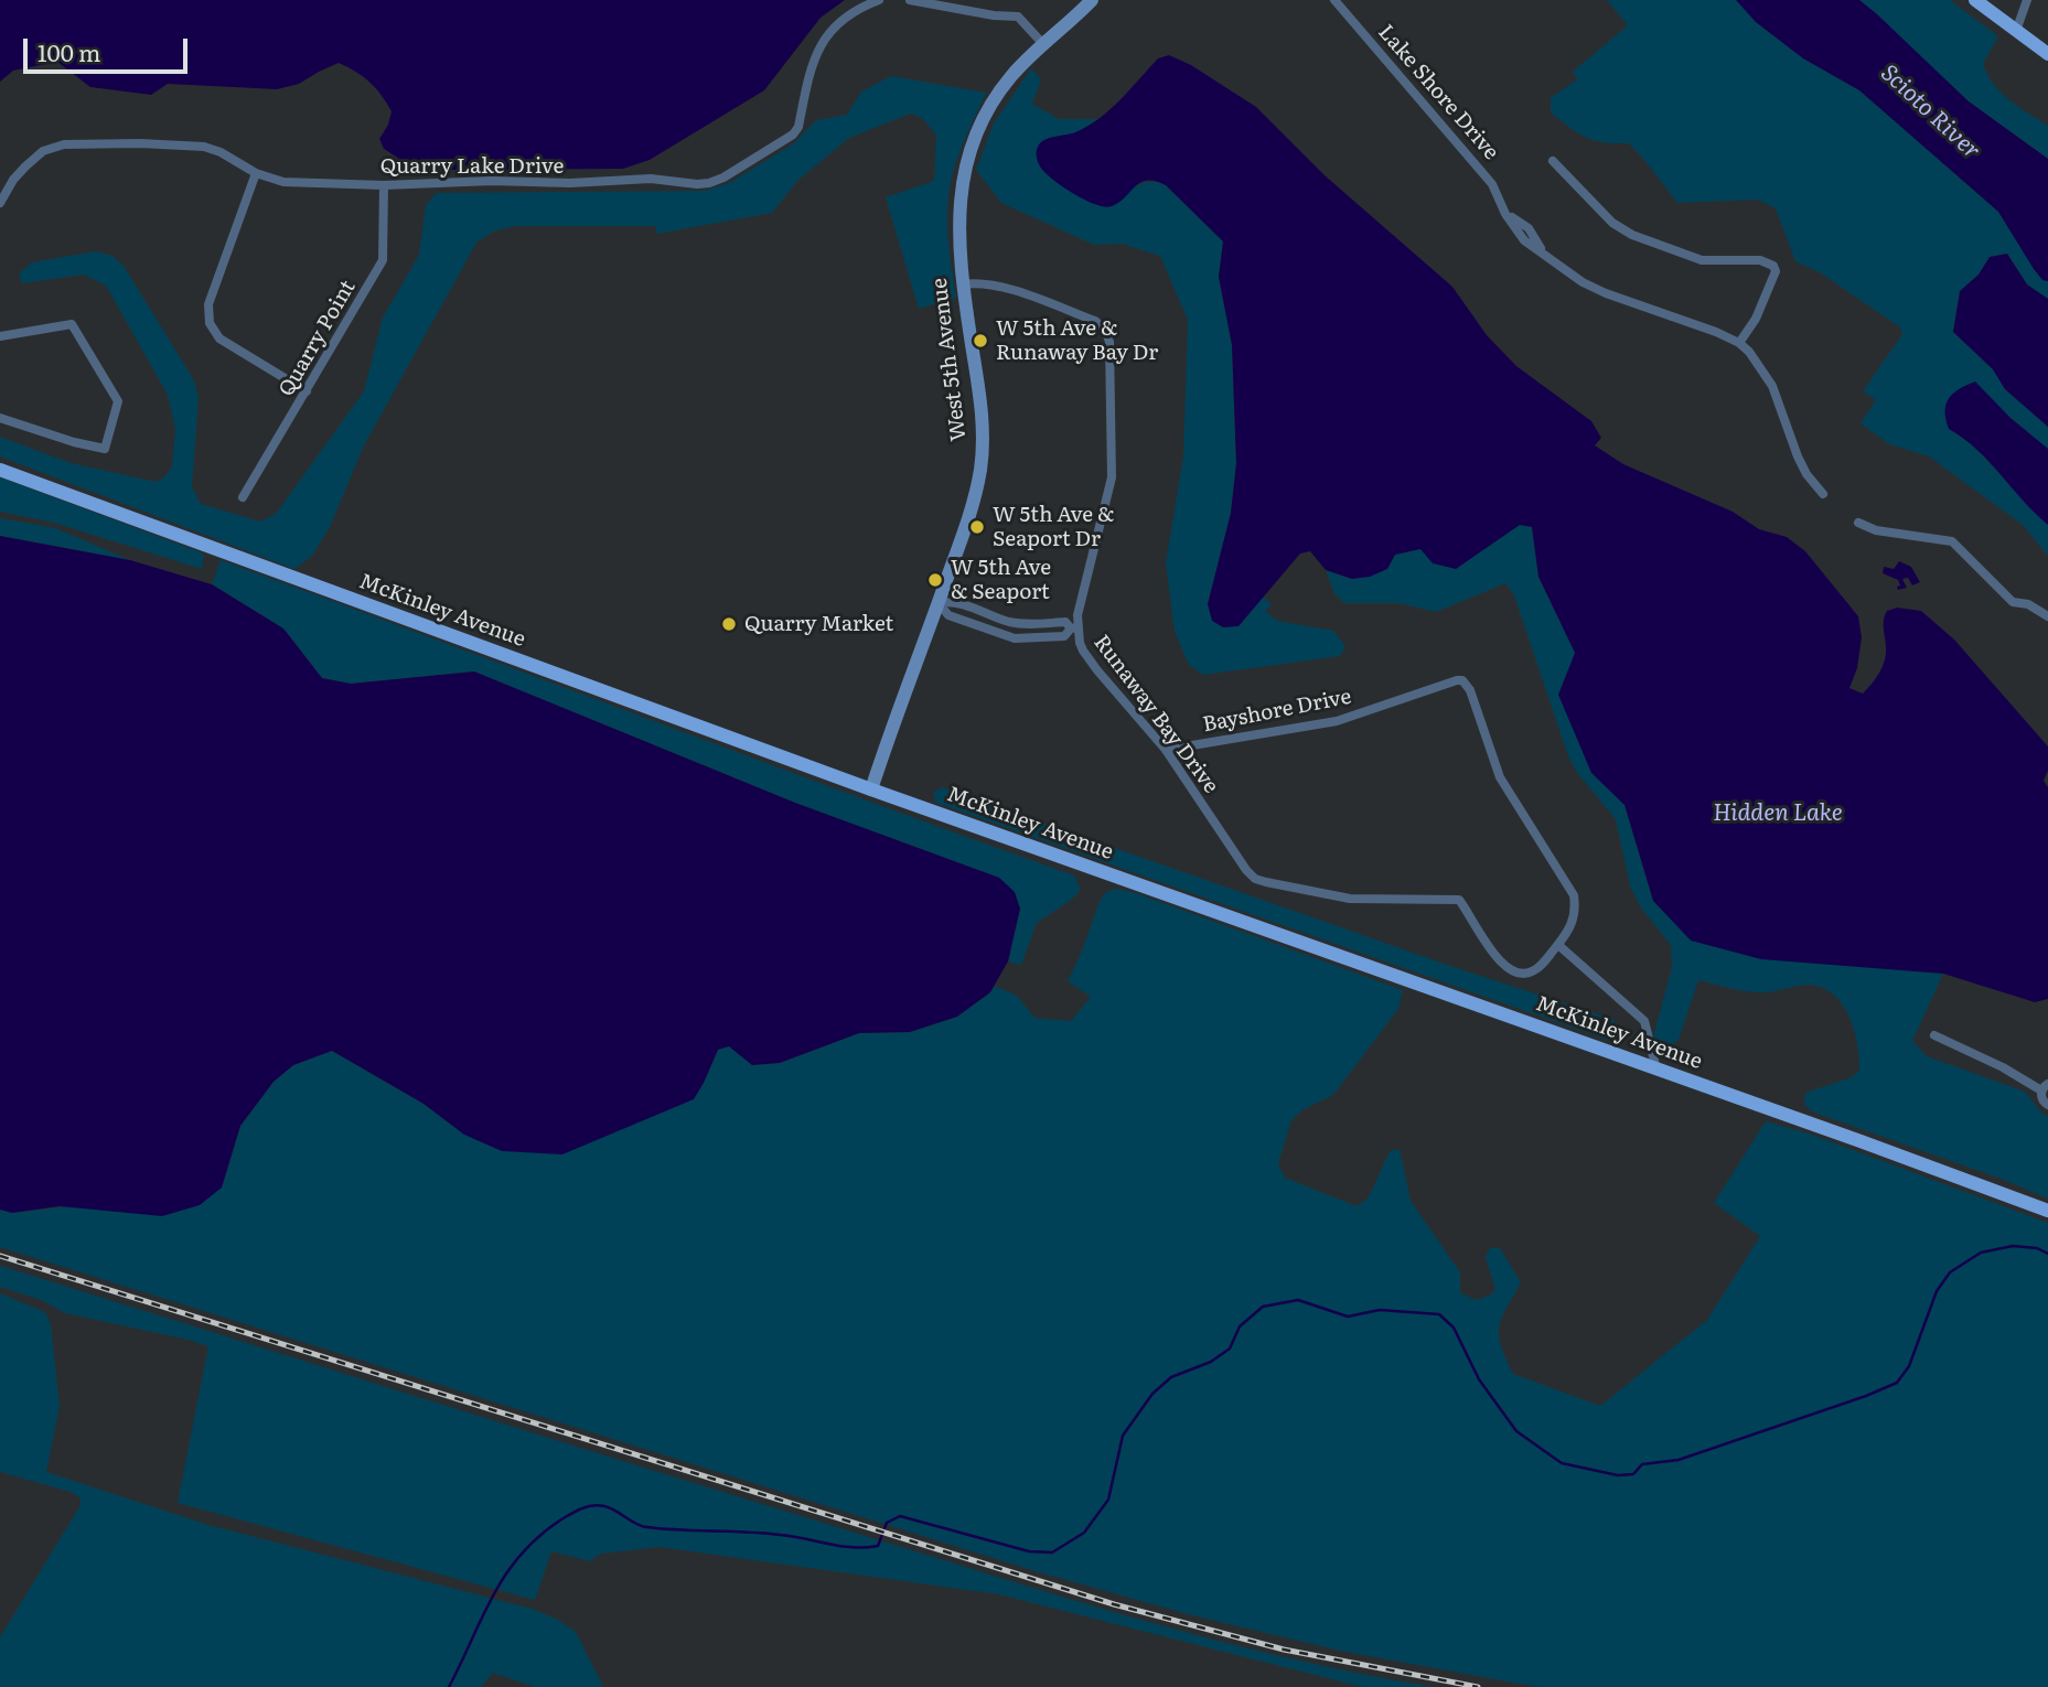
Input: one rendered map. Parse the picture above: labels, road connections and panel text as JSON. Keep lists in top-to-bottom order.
{
  "streets": {
    "main road": ["West 5th Avenue", "McKinley Avenue"],
    "street": [
      "Lake Shore Drive",
      "Quarry Lake Drive",
      "Quarry Point",
      "Bayshore Drive",
      "Runaway Bay Drive"
    ]
  },
  "crossings": [
    ["Quarry Lake Drive", "Quarry Point"],
    ["West 5th Avenue", "McKinley Avenue"],
    ["West 5th Avenue", "Runaway Bay Drive"],
    ["Bayshore Drive", "Runaway Bay Drive"]
  ],
  "water": ["Scioto River", "Hidden Lake"],
  "places": [
    "W 5th Ave & Runaway Bay Dr",
    "W 5th Ave & Seaport Dr",
    "W 5th Ave & Seaport",
    "Quarry Market"
  ],
  "scale_bar": "100 m"
}
